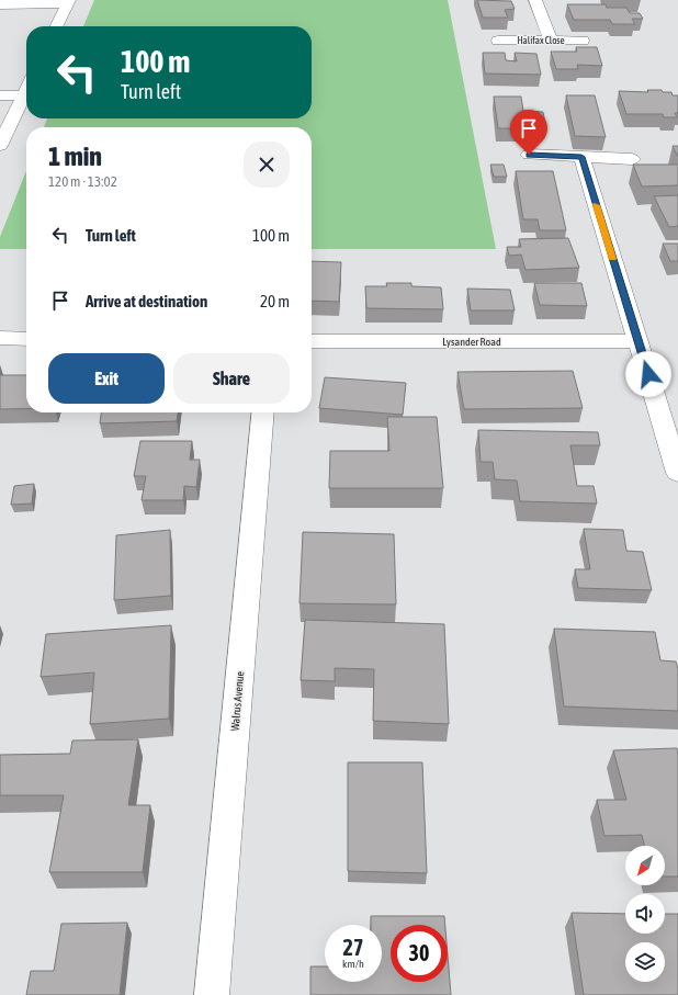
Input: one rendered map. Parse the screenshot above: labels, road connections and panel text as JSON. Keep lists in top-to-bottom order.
{
  "streets": {
    "street": ["Halifax Close", "Lysander Road", "Walrus Avenue"]
  },
  "north": "bottom left",
  "page": {
    "turn": ["100 m", "Turn left"],
    "heading": ["1 min", "120 m · 13:02"],
    "list": [
      {
        "name": "Turn left",
        "value": "100 m"
      },
      {
        "name": "Arrive at destination",
        "value": "20 m"
      }
    ],
    "buttons": ["Exit", "Share"],
    "speed": "27 km/h",
    "limit": "30"
  }
}
